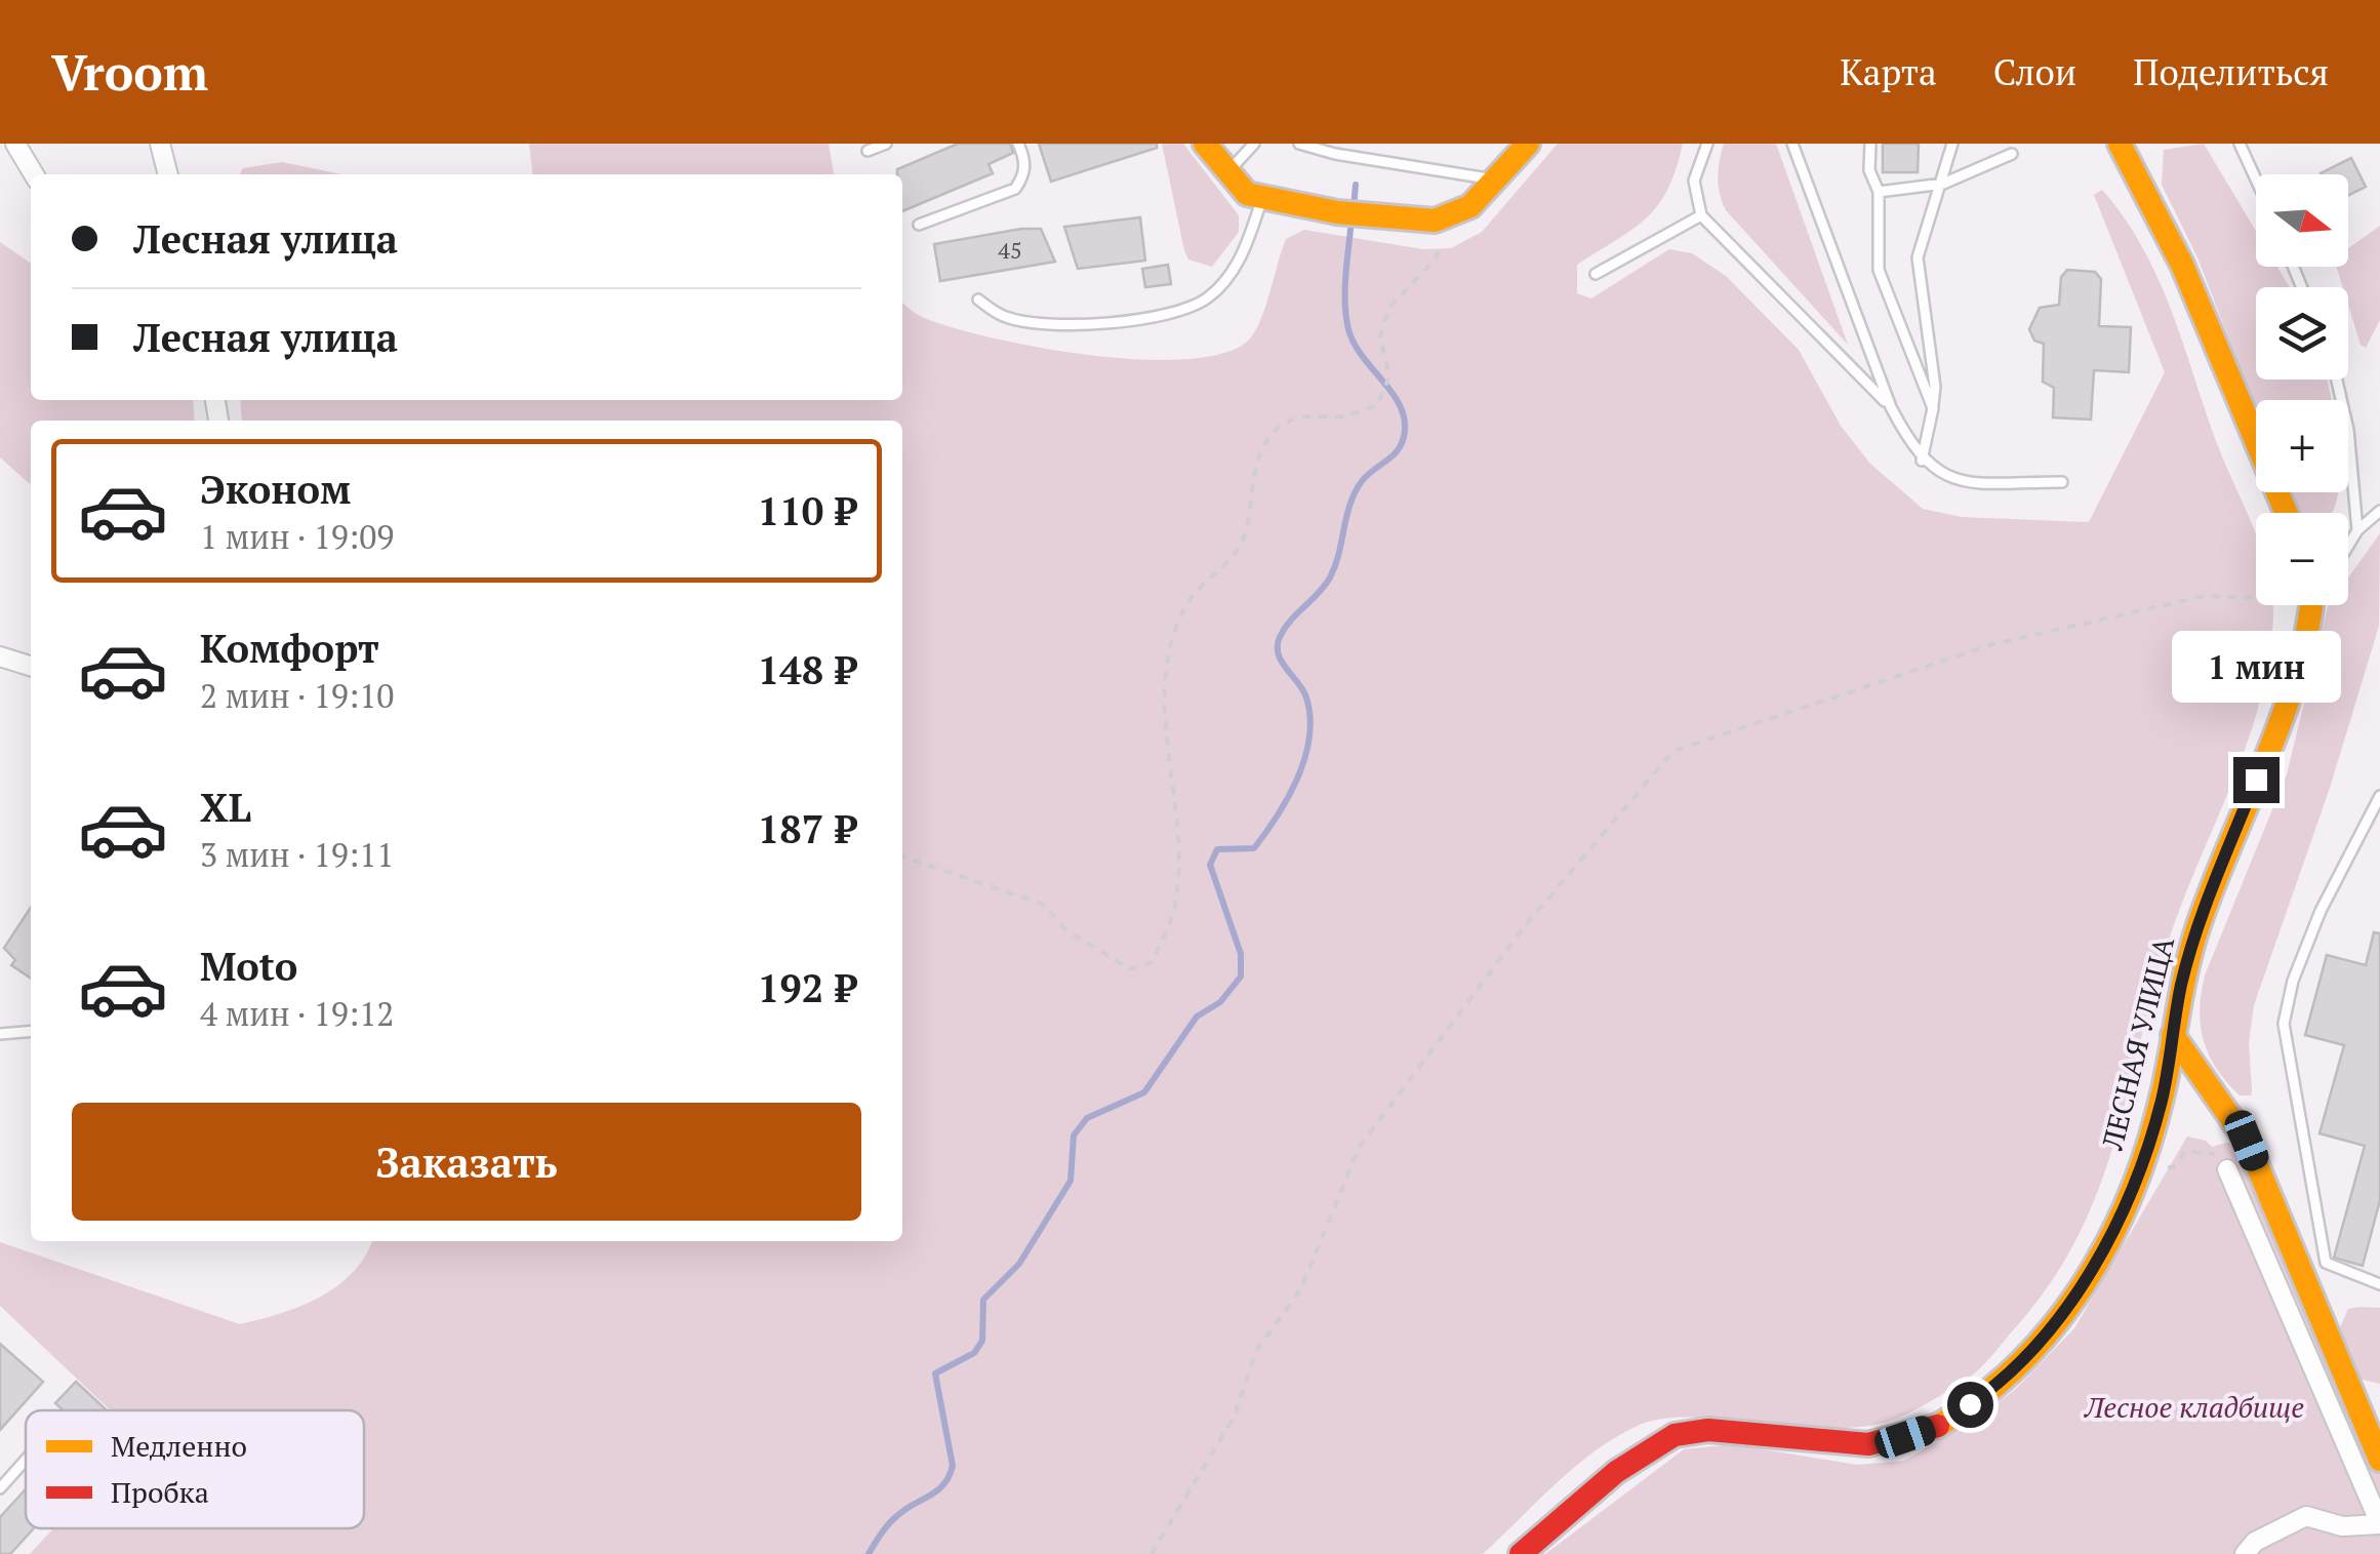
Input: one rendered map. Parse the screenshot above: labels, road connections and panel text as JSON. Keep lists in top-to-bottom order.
{
  "streets": {
    "main road": ["ЛЕСНАЯ УЛИЦА"]
  },
  "parks": ["Лесное кладбище"],
  "house_numbers": ["45"],
  "legend": ["Медленно", "Пробка"],
  "north": "right",
  "page": {
    "header": "Vroom",
    "nav": ["Карта", "Слои", "Поделиться"],
    "map_buttons": ["+", "−"],
    "banner": ["Лесная улица", "Лесная улица"],
    "list": [
      {
        "name": "Эконом",
        "note": "1 мин · 19:09",
        "value": "110 ₽"
      },
      {
        "name": "Комфорт",
        "note": "2 мин · 19:10",
        "value": "148 ₽"
      },
      {
        "name": "XL",
        "note": "3 мин · 19:11",
        "value": "187 ₽"
      },
      {
        "name": "Moto",
        "note": "4 мин · 19:12",
        "value": "192 ₽"
      }
    ],
    "bubble": "1 мин",
    "buttons": "Заказать"
  }
}
